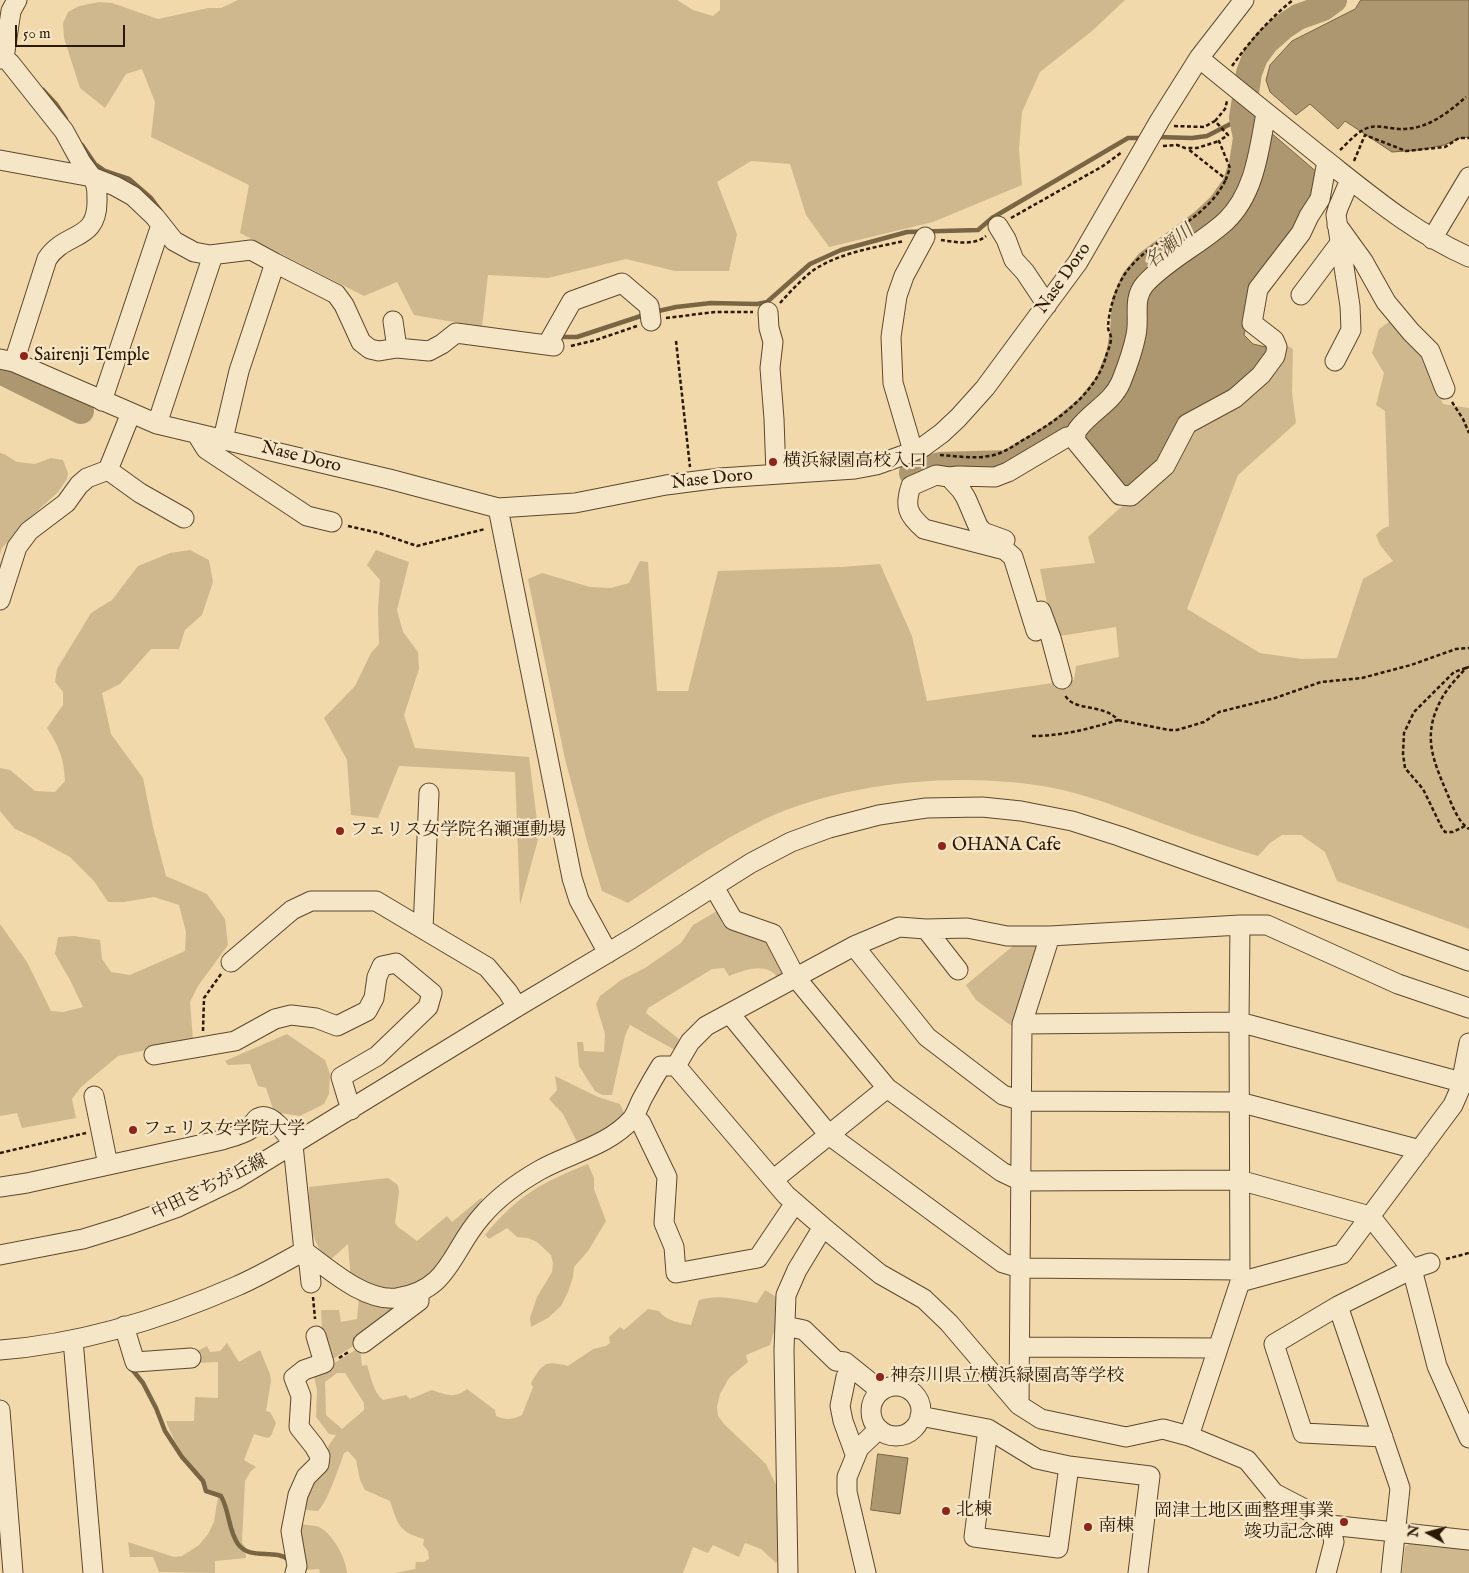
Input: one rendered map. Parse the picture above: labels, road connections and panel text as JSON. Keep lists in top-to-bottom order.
{
  "streets": {
    "street": ["Nase Doro", "中田さちが丘線"]
  },
  "water": ["名瀬川"],
  "places": [
    "Sairenji Temple",
    "横浜緑園高校入口",
    "フェリス女学院名瀬運動場",
    "OHANA Cafe",
    "フェリス女学院大学",
    "神奈川県立横浜緑園高等学校",
    "北棟",
    "岡津土地区画整理事業 竣功記念碑",
    "南棟"
  ],
  "scale_bar": "50 m",
  "north": "left"
}
